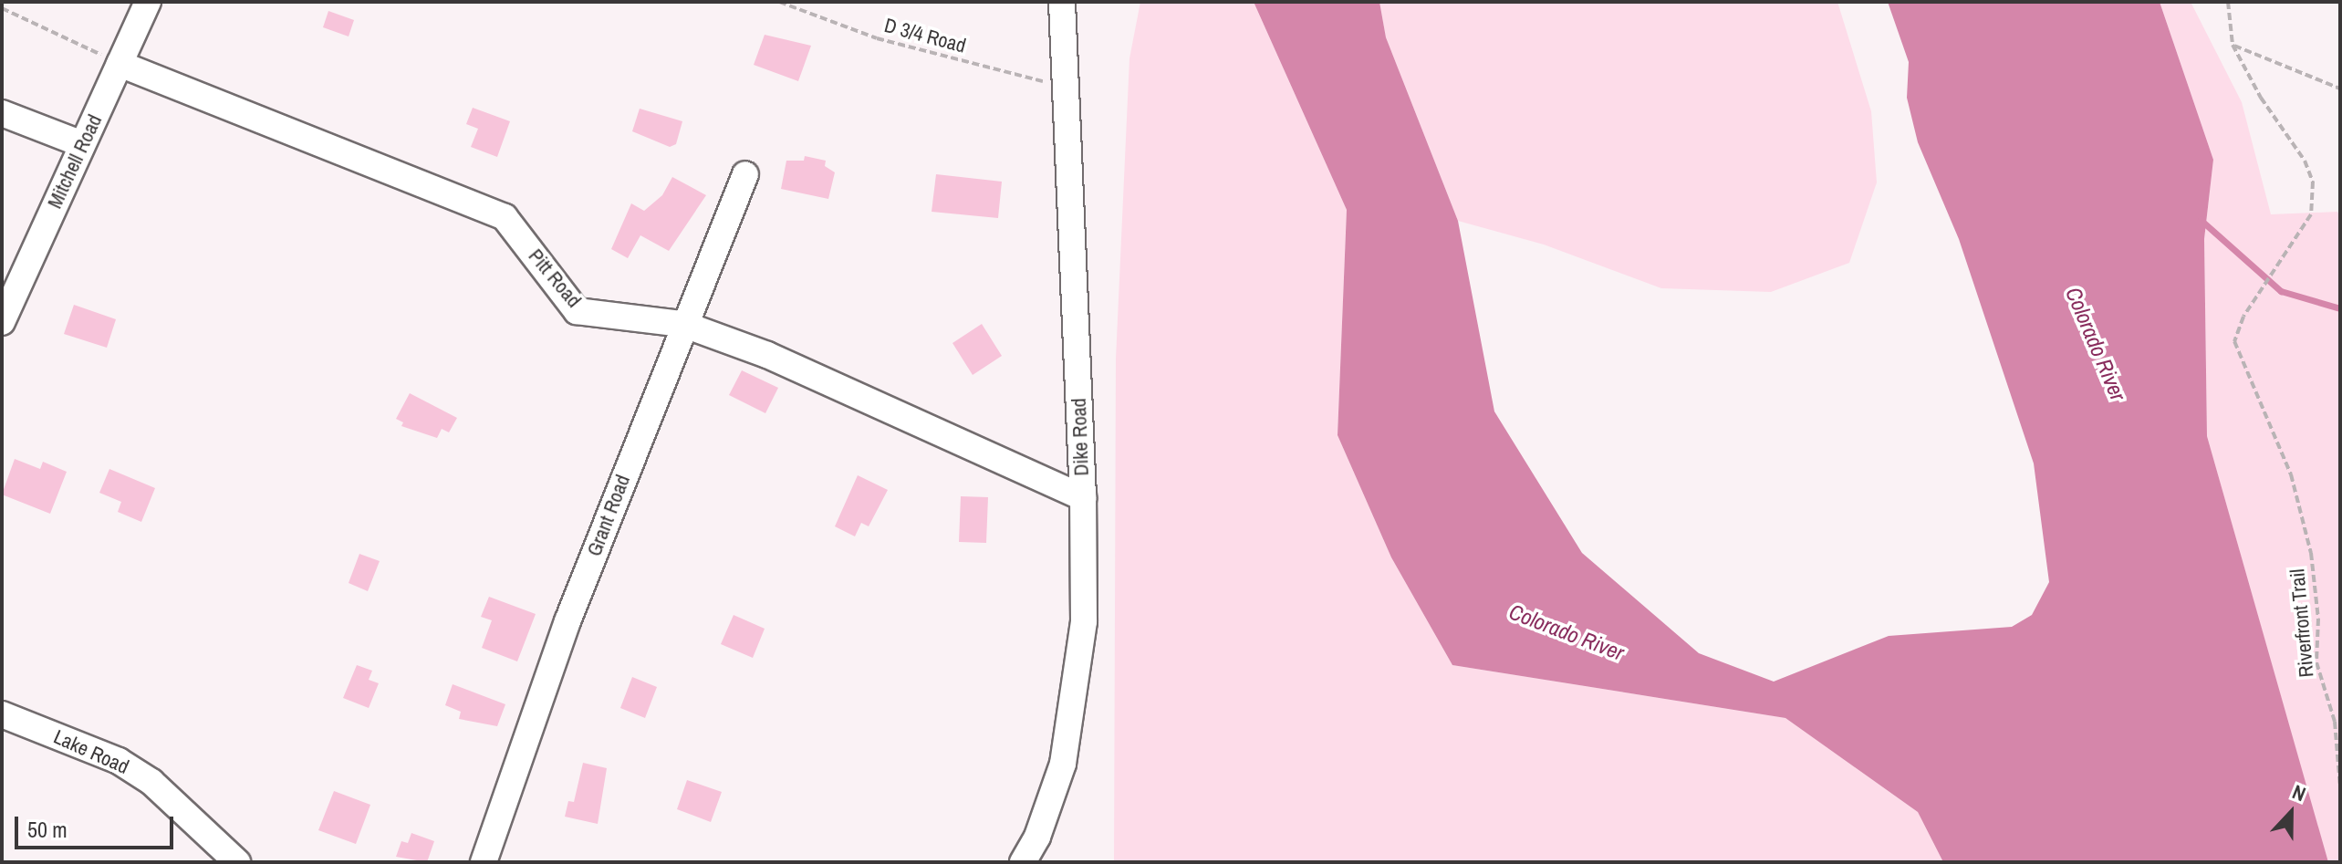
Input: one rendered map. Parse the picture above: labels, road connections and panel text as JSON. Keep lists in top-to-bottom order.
{
  "streets": {
    "street": [
      "Mitchell Road",
      "Pitt Road",
      "Dike Road",
      "Grant Road",
      "Lake Road"
    ],
    "path": ["D 3/4 Road", "Riverfront Trail"]
  },
  "crossings": [
    ["D 3/4 Road", "Dike Road"],
    ["Mitchell Road", "Pitt Road"],
    ["Pitt Road", "Dike Road"],
    ["Pitt Road", "Grant Road"]
  ],
  "water": ["Colorado River"],
  "scale_bar": "50 m",
  "north": "top"
}
